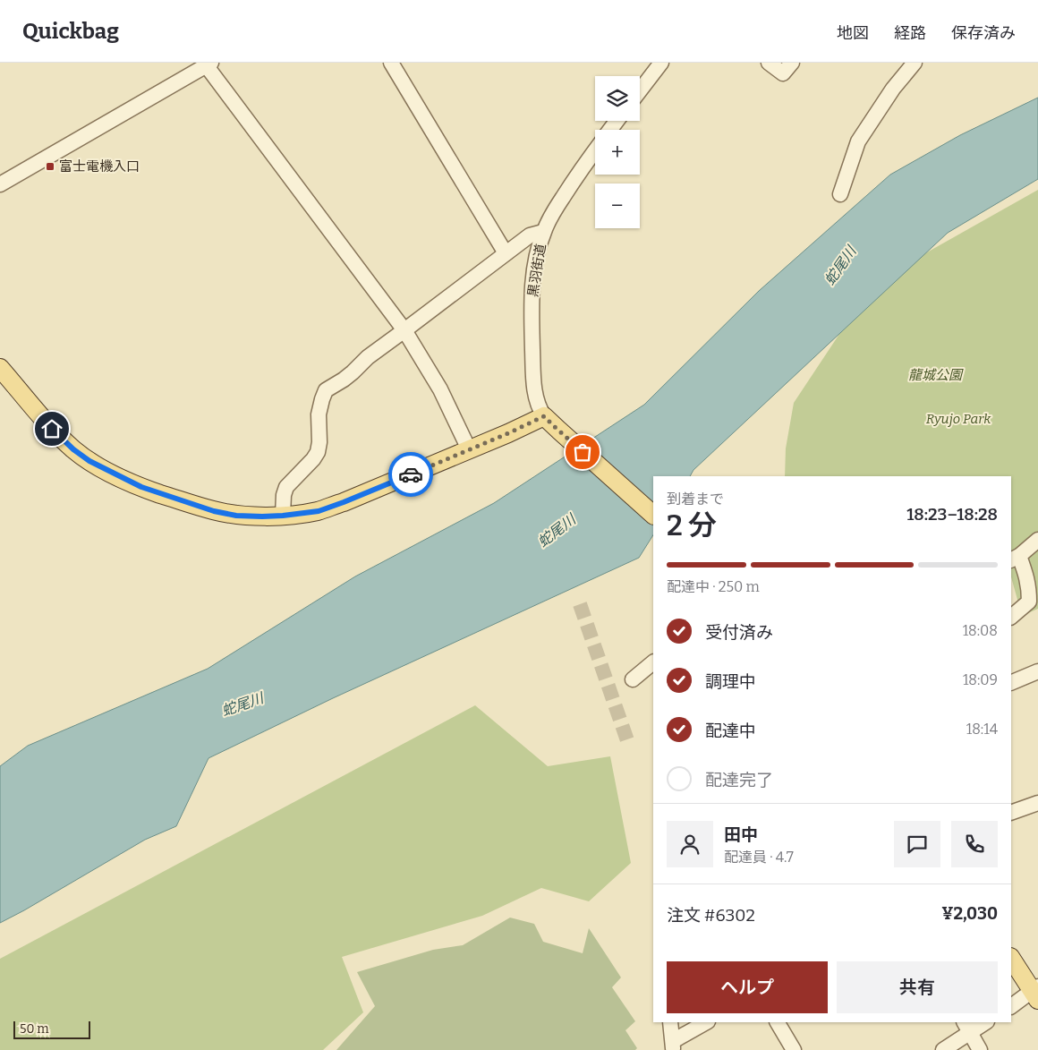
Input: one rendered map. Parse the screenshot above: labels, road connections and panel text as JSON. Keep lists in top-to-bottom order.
{
  "streets": {
    "street": ["黒羽街道"]
  },
  "water": ["蛇尾川"],
  "parks": ["龍城公園", "Ryujo Park"],
  "places": {
    "transit": ["富士電機入口"]
  },
  "scale_bar": "50 m",
  "page": {
    "header": "Quickbag",
    "nav": ["地図", "経路", "保存済み"],
    "map_buttons": ["+", "−"],
    "heading": ["2 分", "到着まで", "18:23–18:28"],
    "panel": [
      "田中",
      "配達員 · 4.7",
      "注文 #6302",
      "¥2,030"
    ],
    "bar": "配達中 · 250 m",
    "list": [
      ["受付済み", "18:08"],
      ["調理中", "18:09"],
      ["配達中", "18:14"],
      "配達完了"
    ],
    "buttons": ["ヘルプ", "共有"],
    "scale": "50 m"
  }
}
